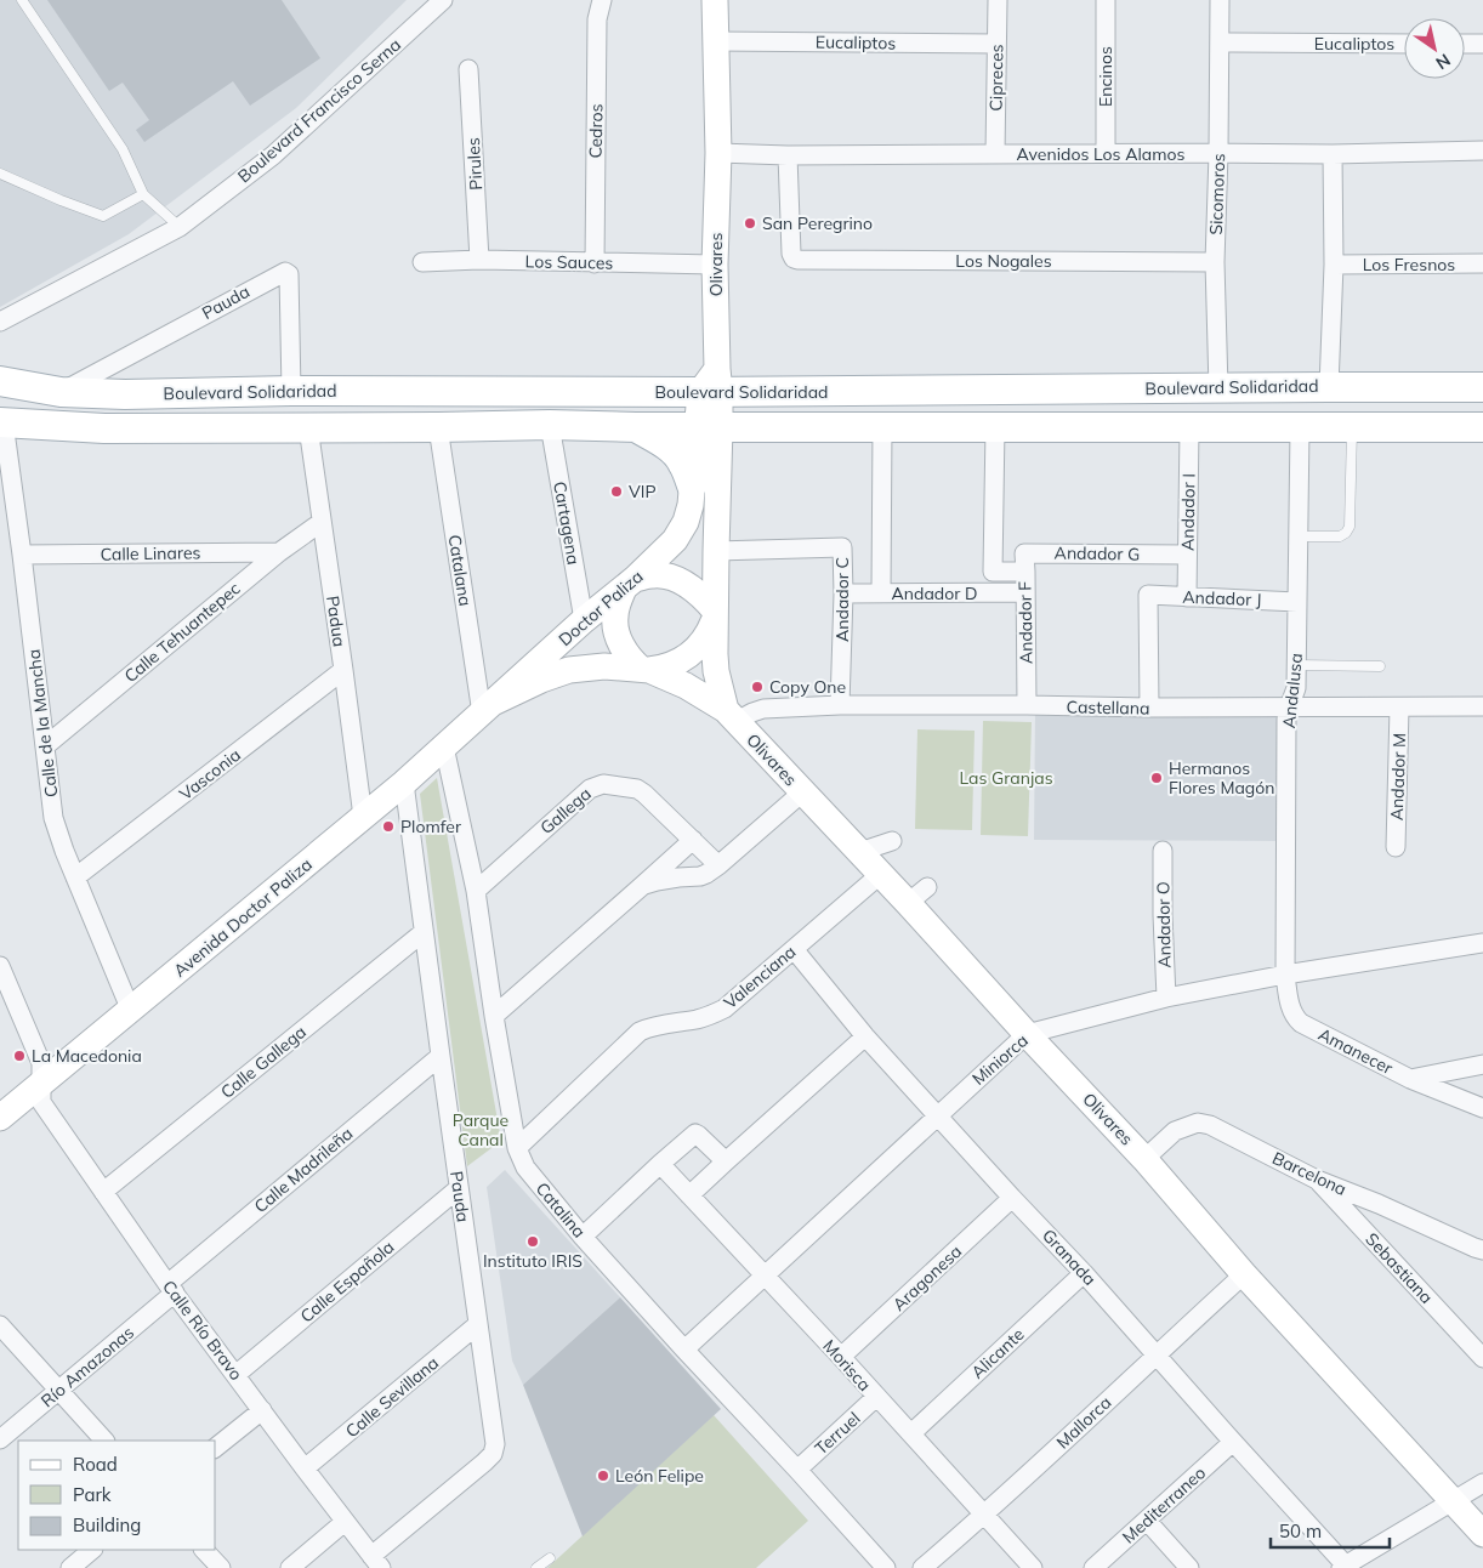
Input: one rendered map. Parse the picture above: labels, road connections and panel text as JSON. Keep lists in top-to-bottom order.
{
  "streets": {
    "main road": [
      "Olivares",
      "Boulevard Solidaridad",
      "Doctor Paliza",
      "Avenida Doctor Paliza"
    ],
    "street": [
      "Eucaliptos",
      "Encinos",
      "Cipreces",
      "Boulevard Francisco Serna",
      "Cedros",
      "Avenidos Los Alamos",
      "Pirules",
      "Sicomoros",
      "Los Nogales",
      "Los Sauces",
      "Los Fresnos",
      "Pauda",
      "Andador I",
      "Cartagena",
      "Calle Linares",
      "Andador G",
      "Catalana",
      "Andador D",
      "Andador J",
      "Andador C",
      "Padua",
      "Andador F",
      "Calle Tehuantepec",
      "Andalusa",
      "Castellana",
      "Calle de la Mancha",
      "Vasconia",
      "Andador M",
      "Gallega",
      "Andador O",
      "Valenciana",
      "Amanecer",
      "Miniorca",
      "Calle Gallega",
      "Calle Madrileña",
      "Barcelona",
      "Catalina",
      "Granada",
      "Sebastiana",
      "Aragonesa",
      "Calle Española",
      "Calle Río Bravo",
      "Alicante",
      "Morisca",
      "Río Amazonas",
      "Calle Sevillana",
      "Mallorca",
      "Terruel",
      "Mediterraneo"
    ]
  },
  "crossings": [
    ["Eucaliptos", "Cipreces"],
    ["Eucaliptos", "Sicomoros"],
    ["Eucaliptos", "Olivares"],
    ["Encinos", "Avenidos Los Alamos"],
    ["Cipreces", "Avenidos Los Alamos"],
    ["Cedros", "Los Sauces"],
    ["Avenidos Los Alamos", "Sicomoros"],
    ["Avenidos Los Alamos", "Los Nogales"],
    ["Avenidos Los Alamos", "Olivares"],
    ["Pirules", "Los Sauces"],
    ["Sicomoros", "Los Nogales"],
    ["Sicomoros", "Boulevard Solidaridad"],
    ["Los Sauces", "Olivares"],
    ["Olivares", "Boulevard Solidaridad"],
    ["Olivares", "Catalana"],
    ["Olivares", "Andador C"],
    ["Olivares", "Doctor Paliza"],
    ["Olivares", "Castellana"],
    ["Olivares", "Avenida Doctor Paliza"],
    ["Olivares", "Valenciana"],
    ["Olivares", "Miniorca"],
    ["Olivares", "Barcelona"],
    ["Olivares", "Mallorca"],
    ["Pauda", "Boulevard Solidaridad"],
    ["Pauda", "Avenida Doctor Paliza"],
    ["Pauda", "Calle Gallega"],
    ["Pauda", "Calle Madrileña"],
    ["Pauda", "Calle Española"],
    ["Pauda", "Calle Río Bravo"],
    ["Pauda", "Calle Sevillana"],
    ["Boulevard Solidaridad", "Andador I"],
    ["Boulevard Solidaridad", "Cartagena"],
    ["Boulevard Solidaridad", "Catalana"],
    ["Boulevard Solidaridad", "Doctor Paliza"],
    ["Boulevard Solidaridad", "Padua"],
    ["Boulevard Solidaridad", "Andador F"],
    ["Boulevard Solidaridad", "Andalusa"],
    ["Boulevard Solidaridad", "Calle de la Mancha"],
    ["Andador I", "Andador G"],
    ["Andador I", "Andador J"],
    ["Cartagena", "Doctor Paliza"],
    ["Calle Linares", "Calle Tehuantepec"],
    ["Calle Linares", "Calle de la Mancha"],
    ["Andador G", "Andador F"],
    ["Catalana", "Doctor Paliza"],
    ["Catalana", "Avenida Doctor Paliza"],
    ["Andador D", "Andador C"],
    ["Andador D", "Andador F"],
    ["Andador J", "Andalusa"],
    ["Andador J", "Castellana"],
    ["Andador C", "Castellana"],
    ["Doctor Paliza", "Avenida Doctor Paliza"],
    ["Padua", "Calle Tehuantepec"],
    ["Padua", "Vasconia"],
    ["Padua", "Avenida Doctor Paliza"],
    ["Andador F", "Castellana"],
    ["Calle Tehuantepec", "Calle de la Mancha"],
    ["Andalusa", "Castellana"],
    ["Andalusa", "Amanecer"],
    ["Andalusa", "Miniorca"],
    ["Castellana", "Andador M"],
    ["Calle de la Mancha", "Vasconia"],
    ["Calle de la Mancha", "Avenida Doctor Paliza"],
    ["Gallega", "Catalina"],
    ["Avenida Doctor Paliza", "Catalina"],
    ["Avenida Doctor Paliza", "Calle Río Bravo"],
    ["Andador O", "Miniorca"],
    ["Valenciana", "Catalina"],
    ["Valenciana", "Granada"],
    ["Miniorca", "Catalina"],
    ["Miniorca", "Granada"],
    ["Miniorca", "Morisca"],
    ["Calle Gallega", "Calle Río Bravo"],
    ["Calle Madrileña", "Calle Río Bravo"],
    ["Calle Madrileña", "Río Amazonas"],
    ["Barcelona", "Sebastiana"],
    ["Catalina", "Terruel"],
    ["Granada", "Aragonesa"],
    ["Granada", "Alicante"],
    ["Granada", "Mallorca"],
    ["Granada", "Mediterraneo"],
    ["Aragonesa", "Morisca"],
    ["Calle Española", "Calle Río Bravo"],
    ["Calle Río Bravo", "Río Amazonas"],
    ["Calle Río Bravo", "Calle Sevillana"],
    ["Alicante", "Morisca"],
    ["Morisca", "Mallorca"],
    ["Morisca", "Terruel"]
  ],
  "parks": ["Las Granjas", "Parque Canal"],
  "places": [
    "San Peregrino",
    "VIP",
    "Copy One",
    "Hermanos Flores Magón",
    "Plomfer",
    "La Macedonia",
    "Instituto IRIS",
    "León Felipe"
  ],
  "legend": ["Road", "Park", "Building"],
  "scale_bar": "50 m",
  "north": "bottom right"
}
